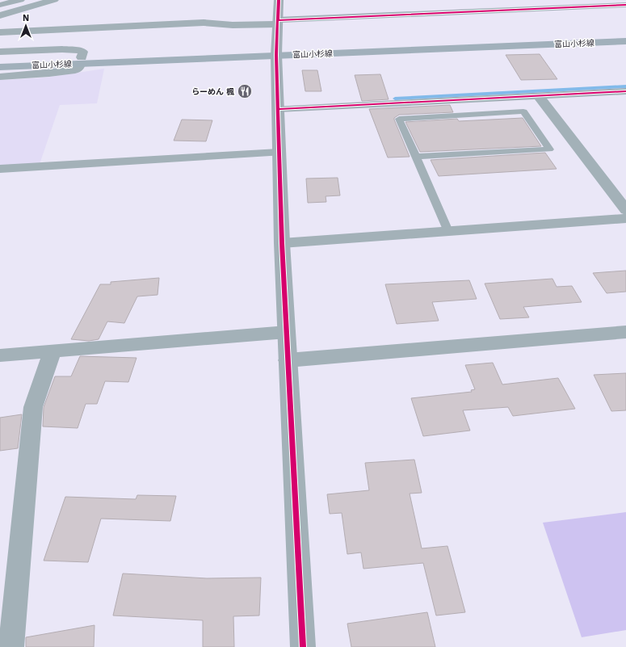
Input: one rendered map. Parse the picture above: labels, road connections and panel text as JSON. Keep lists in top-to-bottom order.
{
  "streets": {
    "main road": ["富山小杉線"]
  },
  "places": {
    "restaurant": ["らーめん 楓"]
  },
  "north": "top"
}
